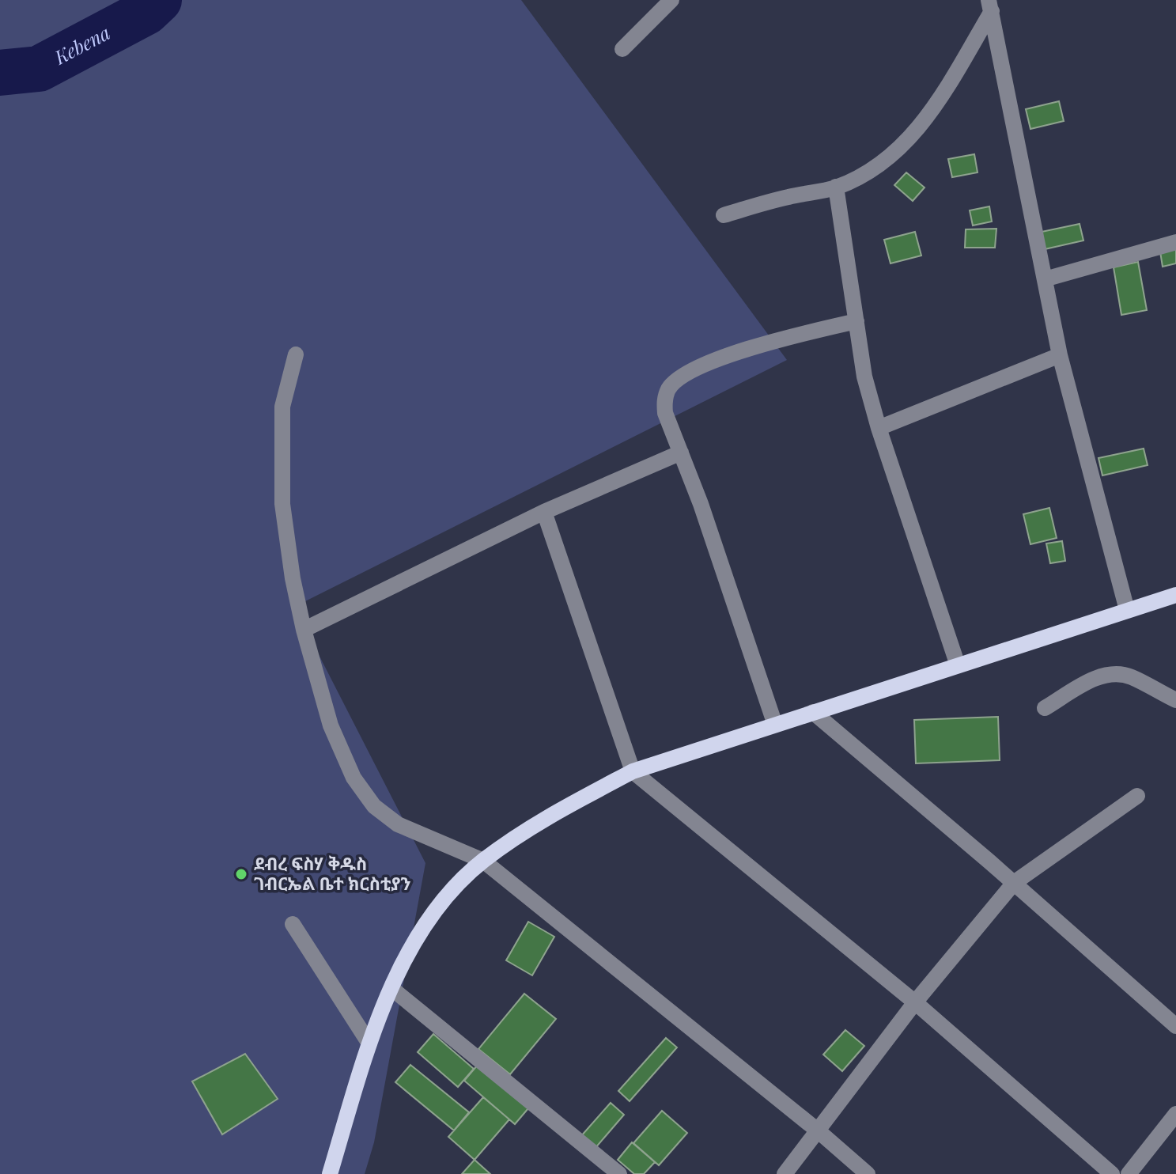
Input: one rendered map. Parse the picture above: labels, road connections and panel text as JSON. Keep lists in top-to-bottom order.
{
  "water": ["Kebena"],
  "places": ["ደብረ ፍስሃ ቅዱስ ገብርኤል ቤተ ክርስቲያን"]
}
